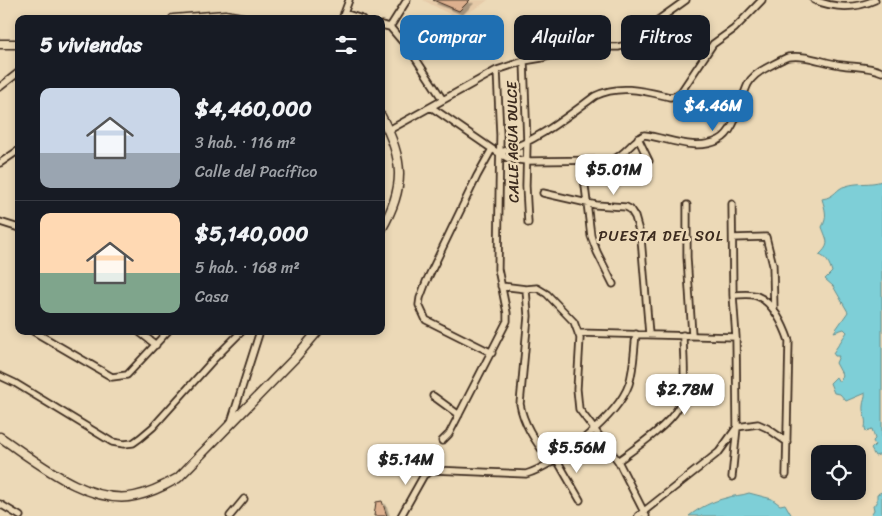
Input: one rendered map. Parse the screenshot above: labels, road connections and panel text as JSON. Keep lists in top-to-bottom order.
{
  "streets": {
    "street": ["CALLE AGUA DULCE"]
  },
  "districts": ["PUESTA DEL SOL"],
  "page": {
    "chip": ["Comprar", "Alquilar", "Filtros"],
    "heading": "5 viviendas",
    "list": [
      {
        "name": "$4,460,000",
        "note": "3 hab. · 116 m² · Calle del Pacífico"
      },
      {
        "name": "$5,140,000",
        "note": "5 hab. · 168 m² · Casa"
      }
    ],
    "price": [
      "$4.46M",
      "$5.01M",
      "$2.78M",
      "$5.56M",
      "$5.14M"
    ]
  }
}
